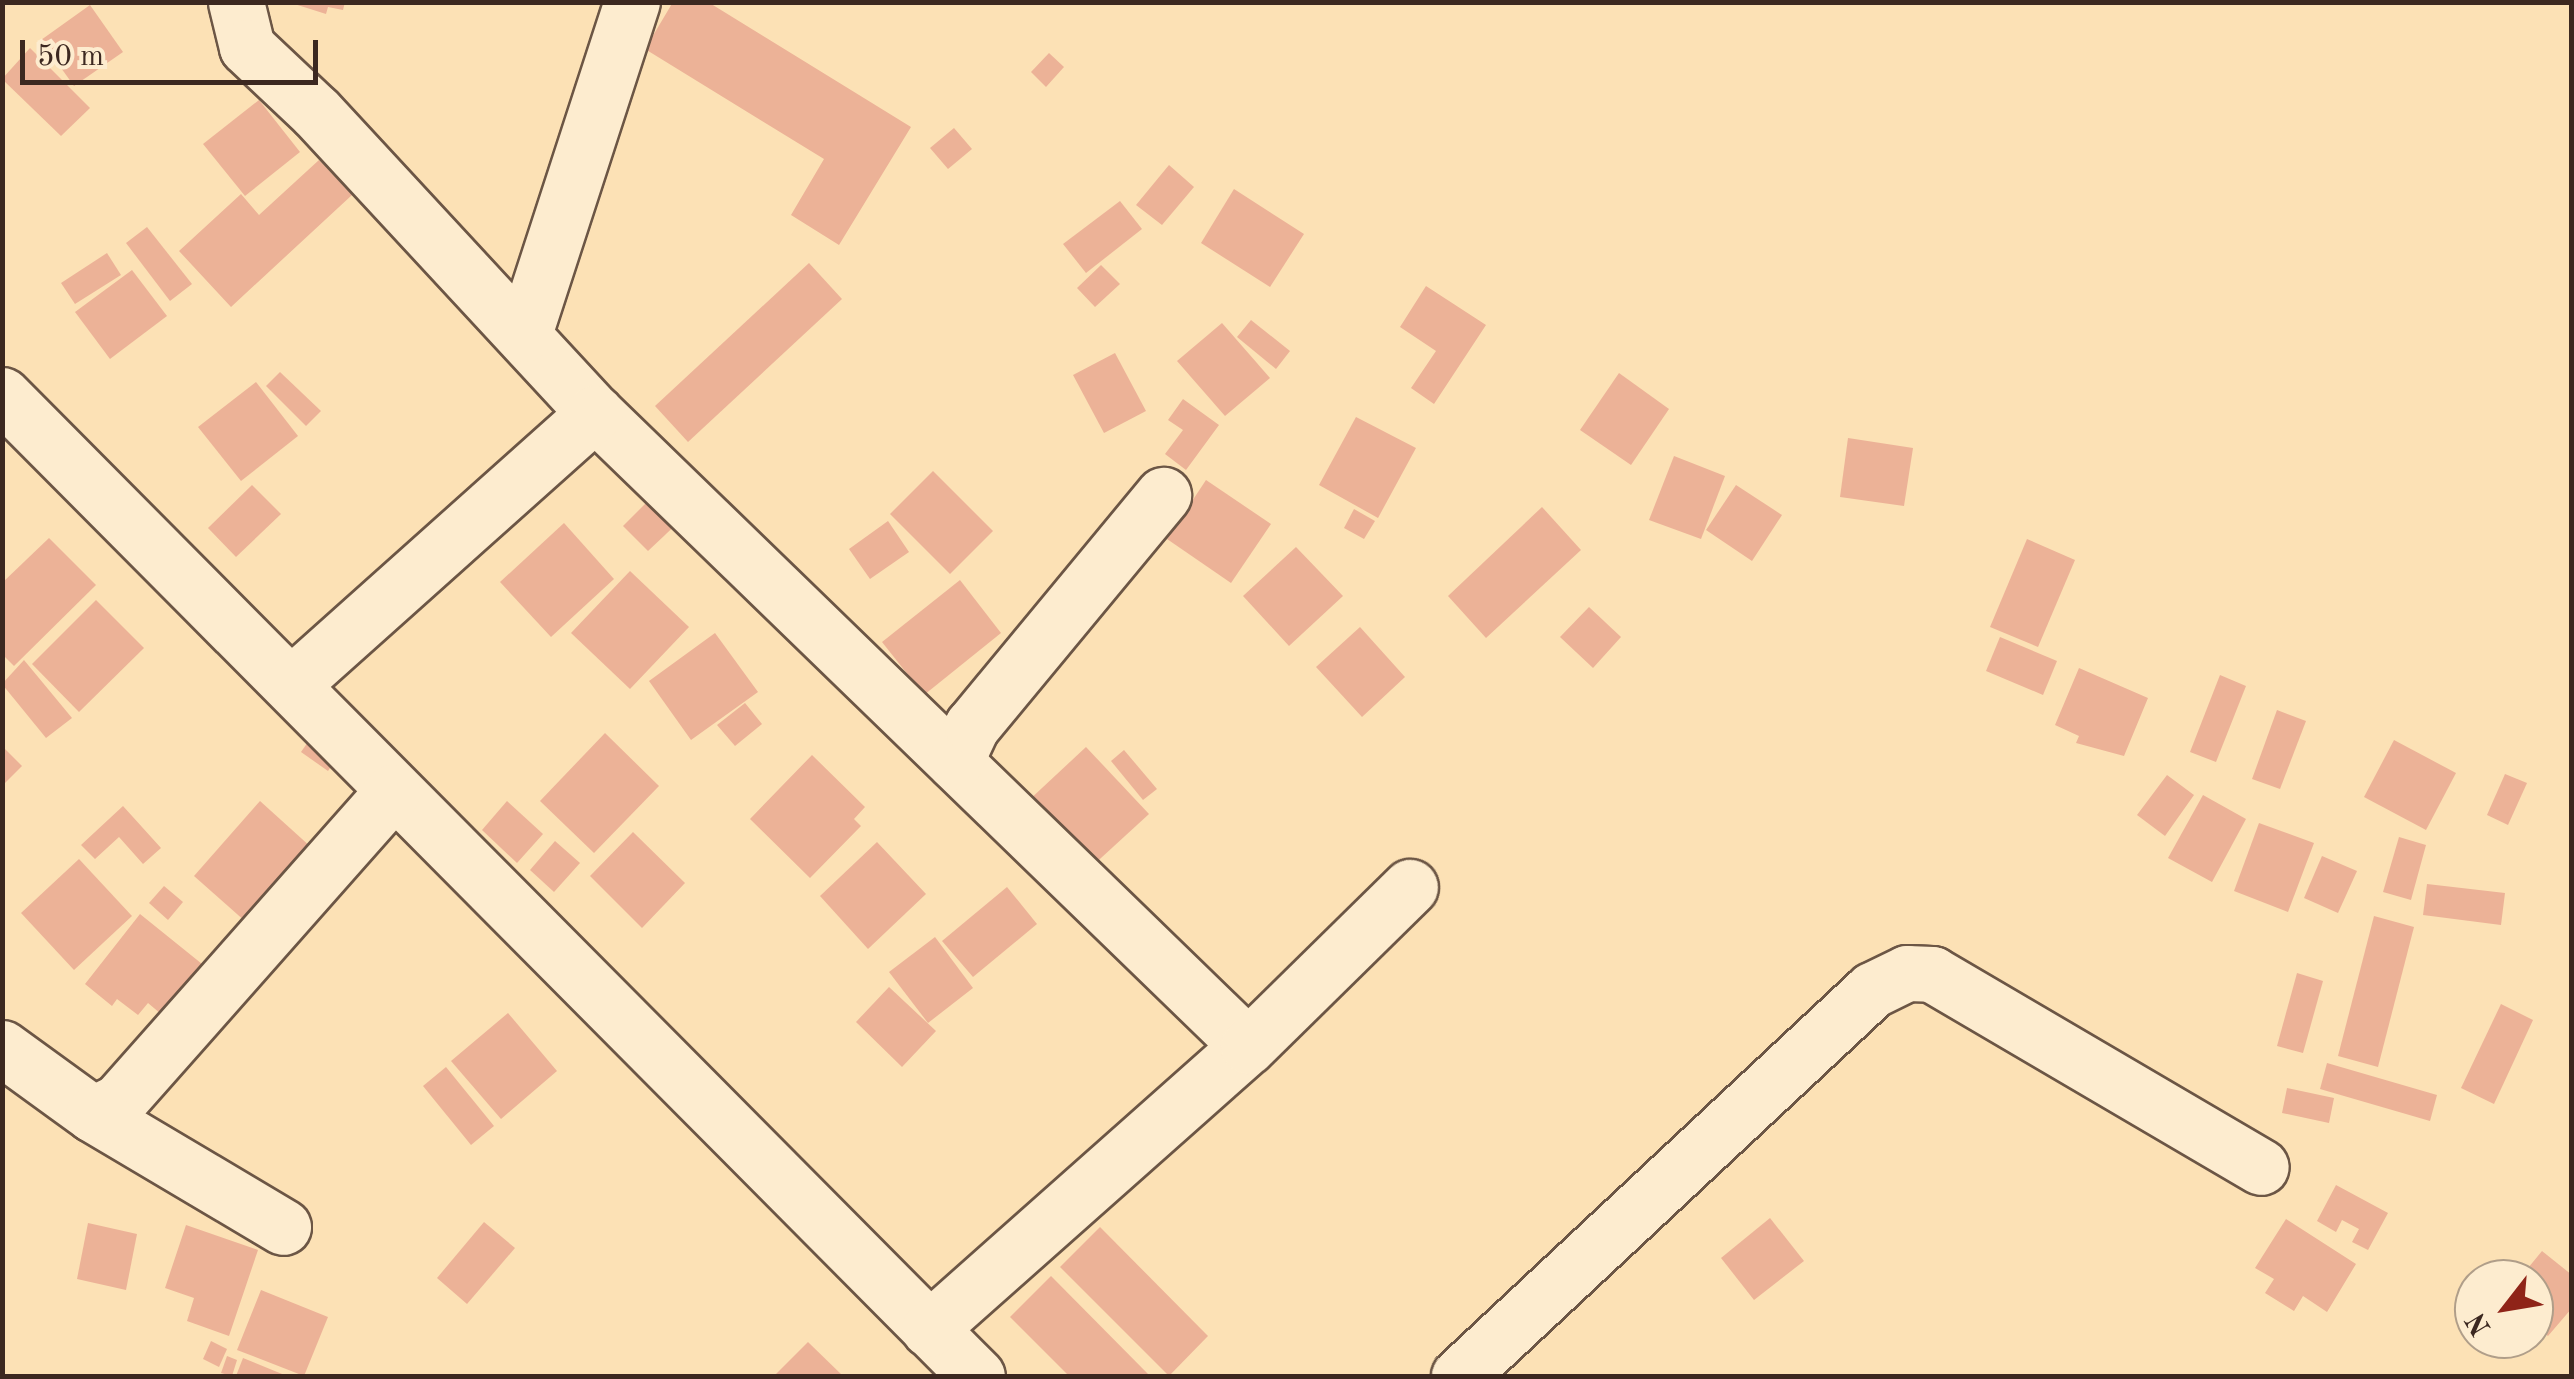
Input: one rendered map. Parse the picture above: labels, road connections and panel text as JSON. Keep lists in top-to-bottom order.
{
  "scale_bar": "50 m",
  "north": "bottom left"
}
